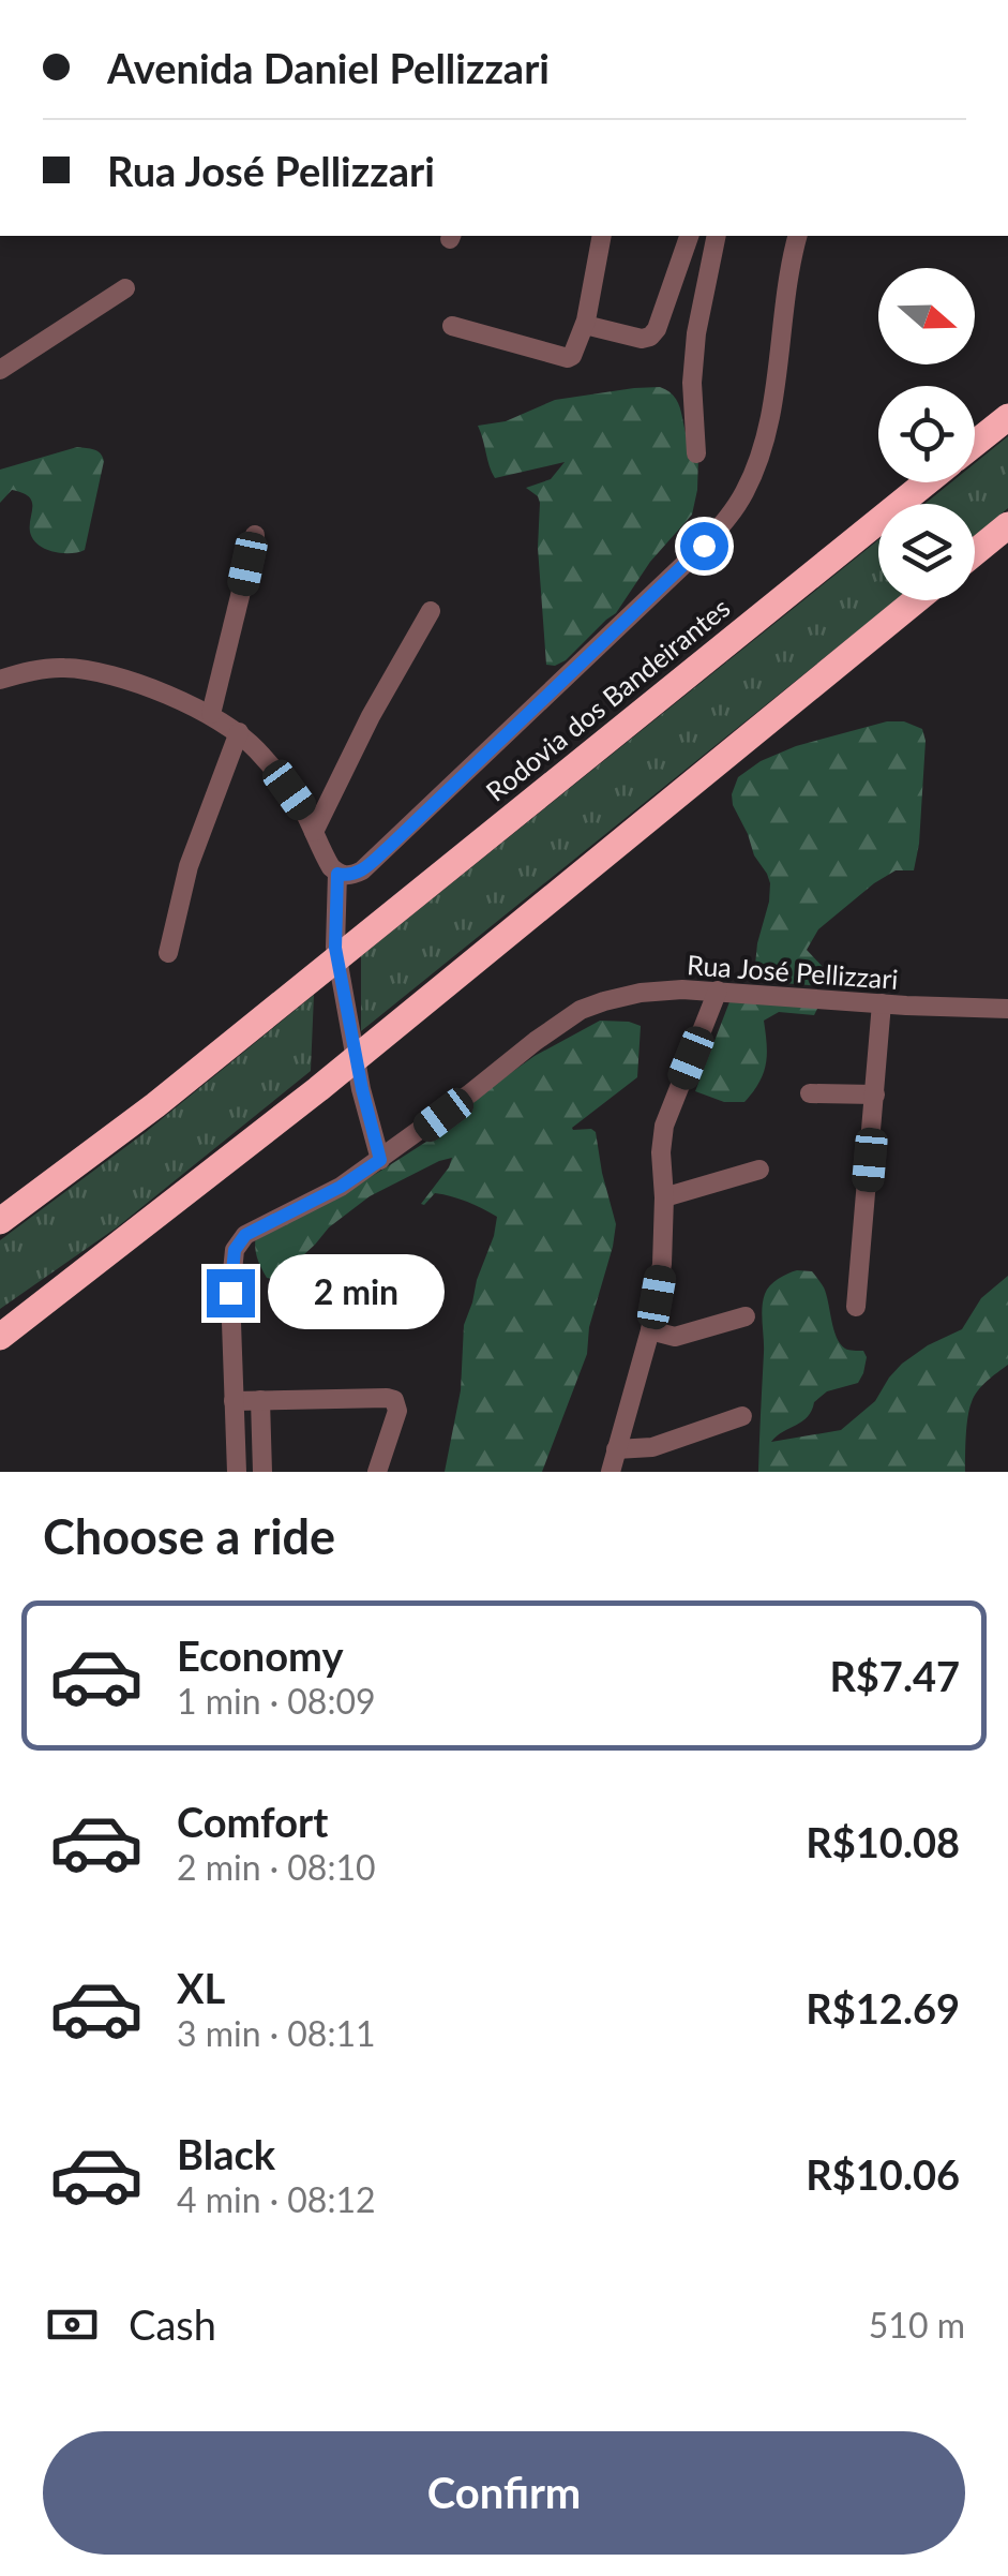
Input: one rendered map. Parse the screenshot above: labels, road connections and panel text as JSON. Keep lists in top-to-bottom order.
{
  "streets": {
    "highway": ["Rodovia dos Bandeirantes"],
    "street": ["Rua José Pellizzari"]
  },
  "north": "right",
  "page": {
    "banner": ["Avenida Daniel Pellizzari", "Rua José Pellizzari"],
    "bubble": "2 min",
    "heading": "Choose a ride",
    "list": [
      {
        "name": "Economy",
        "note": "1 min · 08:09",
        "value": "R$7.47"
      },
      {
        "name": "Comfort",
        "note": "2 min · 08:10",
        "value": "R$10.08"
      },
      {
        "name": "XL",
        "note": "3 min · 08:11",
        "value": "R$12.69"
      },
      {
        "name": "Black",
        "note": "4 min · 08:12",
        "value": "R$10.06"
      }
    ],
    "pay": ["Cash", "510 m"],
    "buttons": "Confirm"
  }
}
